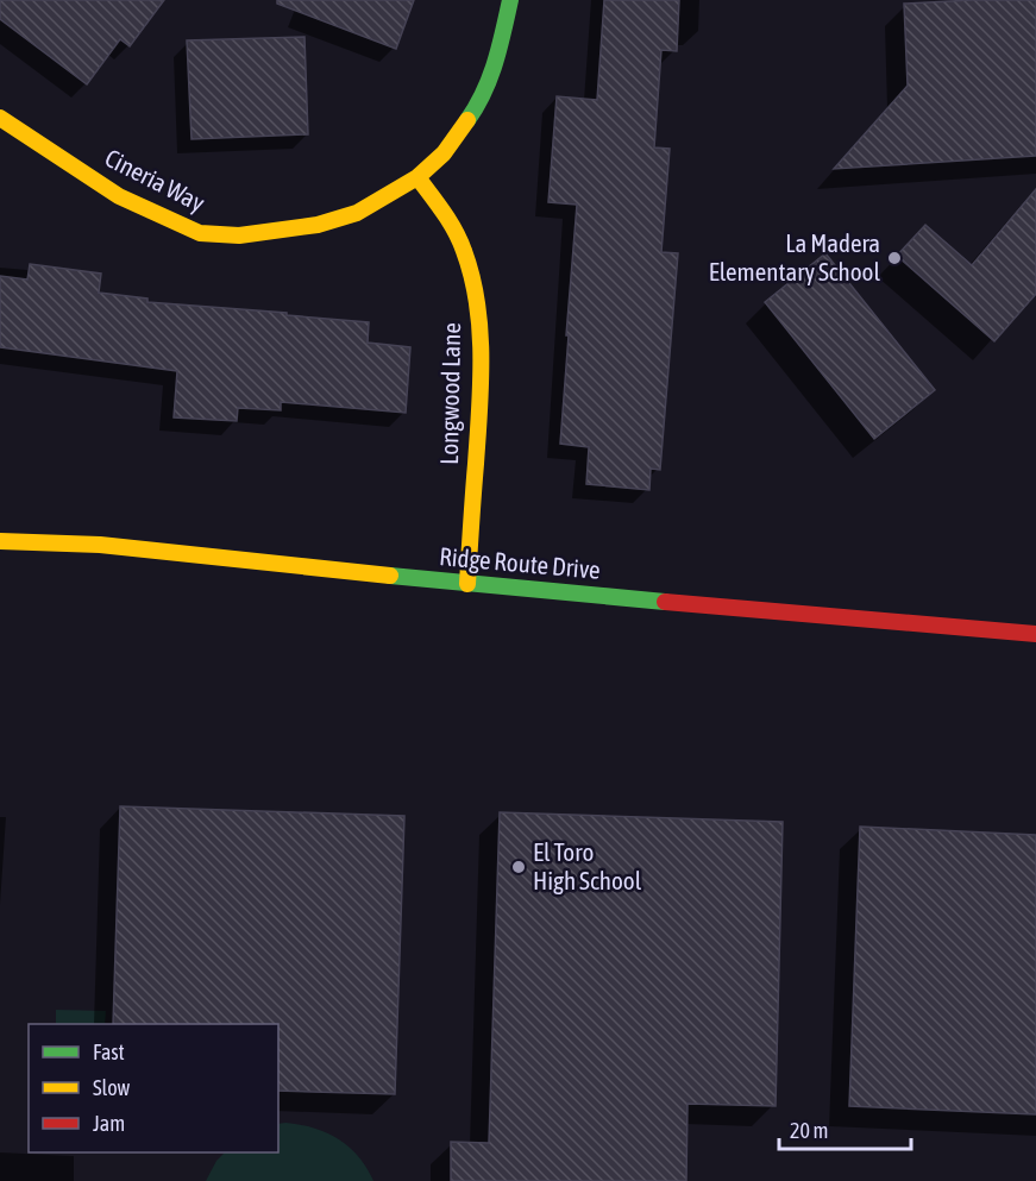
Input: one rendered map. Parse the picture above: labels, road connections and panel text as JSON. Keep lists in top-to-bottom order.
{
  "streets": {
    "street": ["Cineria Way", "Longwood Lane", "Ridge Route Drive"]
  },
  "crossings": [
    ["Cineria Way", "Longwood Lane"],
    ["Longwood Lane", "Ridge Route Drive"]
  ],
  "places": ["La Madera Elementary School", "El Toro High School"],
  "legend": ["Fast", "Slow", "Jam"],
  "scale_bar": "20 m"
}
